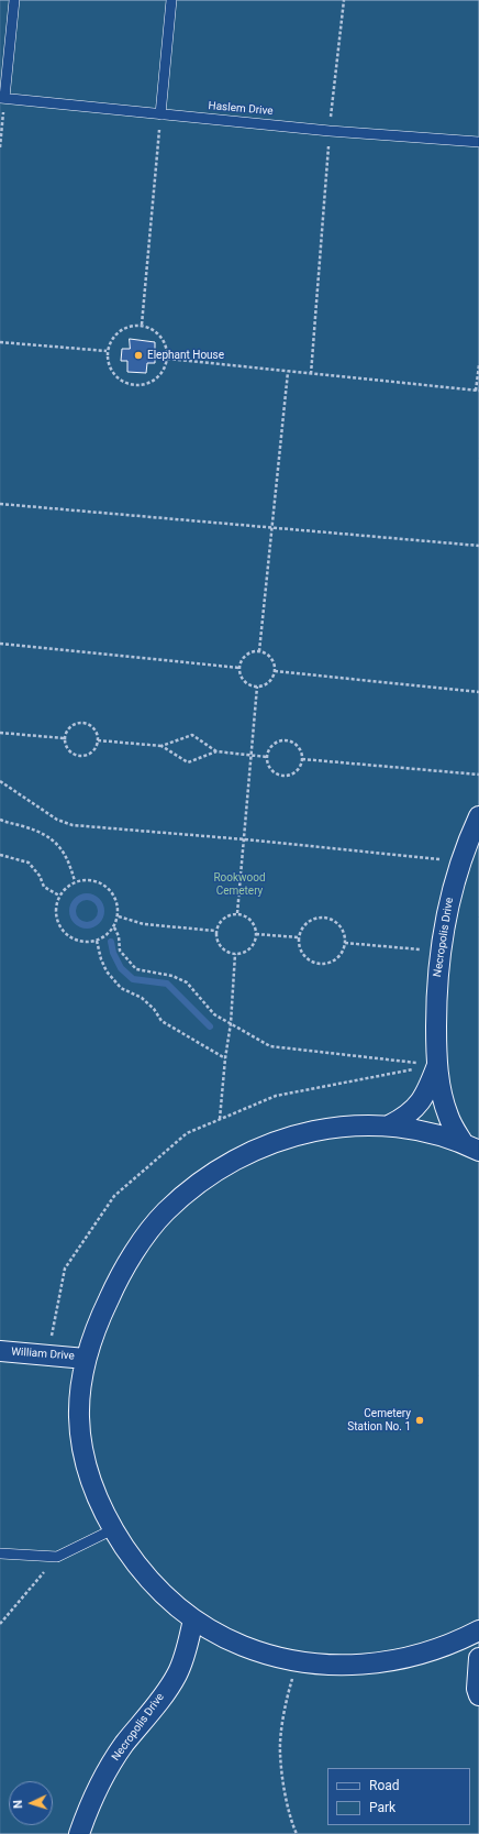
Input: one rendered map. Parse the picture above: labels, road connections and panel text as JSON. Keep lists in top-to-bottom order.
{
  "streets": {
    "street": ["Necropolis Drive", "William Drive"],
    "lane": ["Haslem Drive"]
  },
  "parks": ["Rookwood Cemetery"],
  "places": ["Elephant House", "Cemetery Station No. 1"],
  "legend": ["Road", "Park"],
  "north": "left"
}
